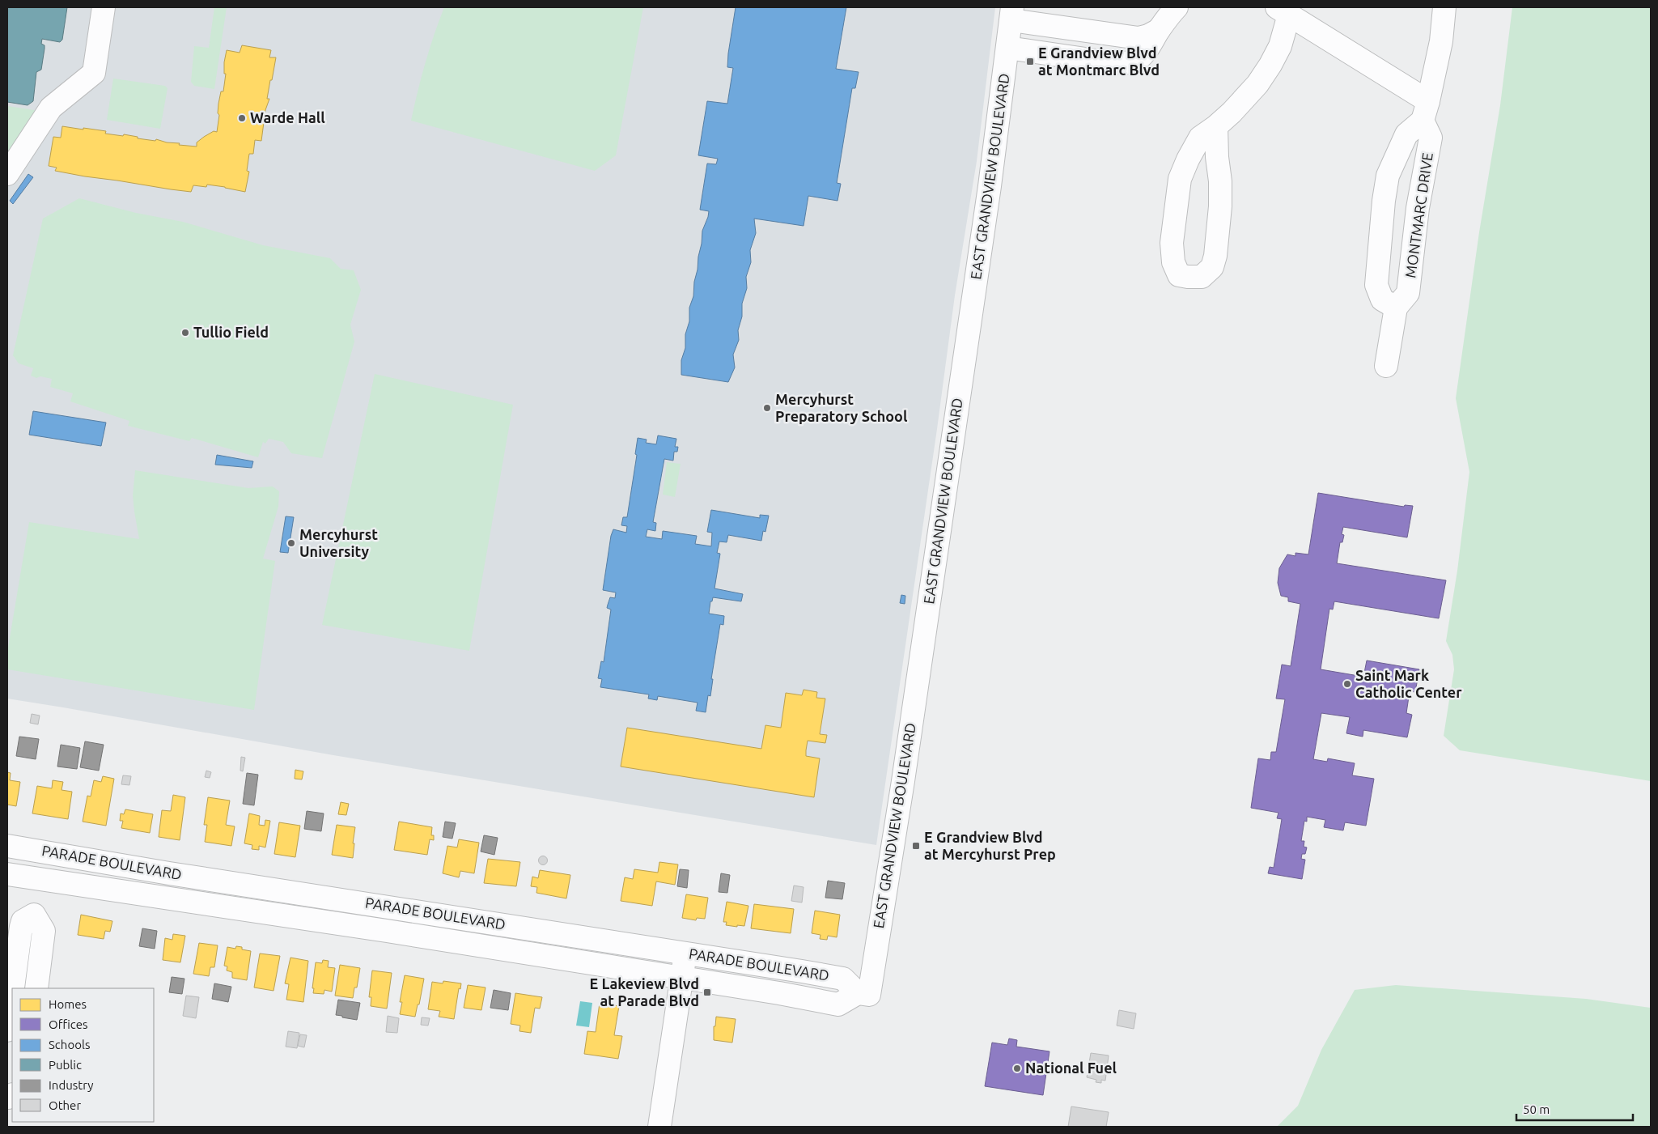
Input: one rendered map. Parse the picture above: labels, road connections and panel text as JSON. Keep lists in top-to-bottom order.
{
  "streets": {
    "street": ["EAST GRANDVIEW BOULEVARD", "MONTMARC DRIVE", "PARADE BOULEVARD"]
  },
  "crossings": [
    ["EAST GRANDVIEW BOULEVARD", "PARADE BOULEVARD"]
  ],
  "places": {
    "transit": ["E Grandview Blvd at Montmarc Blvd", "E Grandview Blvd at Mercyhurst Prep", "E Lakeview Blvd at Parade Blvd"],
    "other": [
      "Warde Hall",
      "Tullio Field",
      "Mercyhurst Preparatory School",
      "Mercyhurst University",
      "Saint Mark Catholic Center",
      "National Fuel"
    ]
  },
  "legend": [
    "Homes",
    "Offices",
    "Schools",
    "Public",
    "Industry",
    "Other"
  ],
  "scale_bar": "50 m"
}
